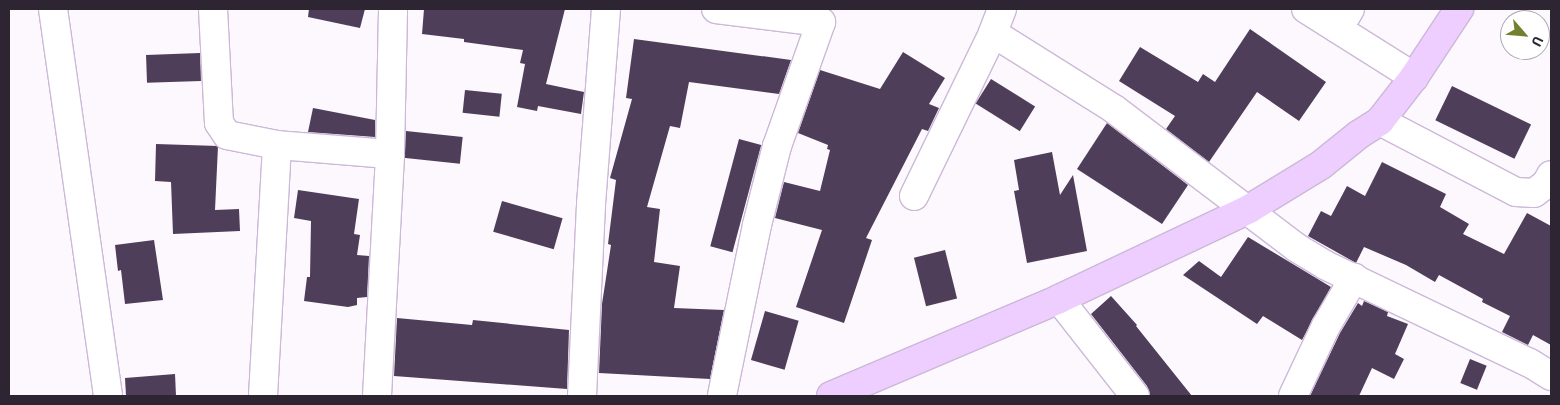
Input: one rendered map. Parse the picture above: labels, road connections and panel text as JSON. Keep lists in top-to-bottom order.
{
  "north": "bottom right"
}
